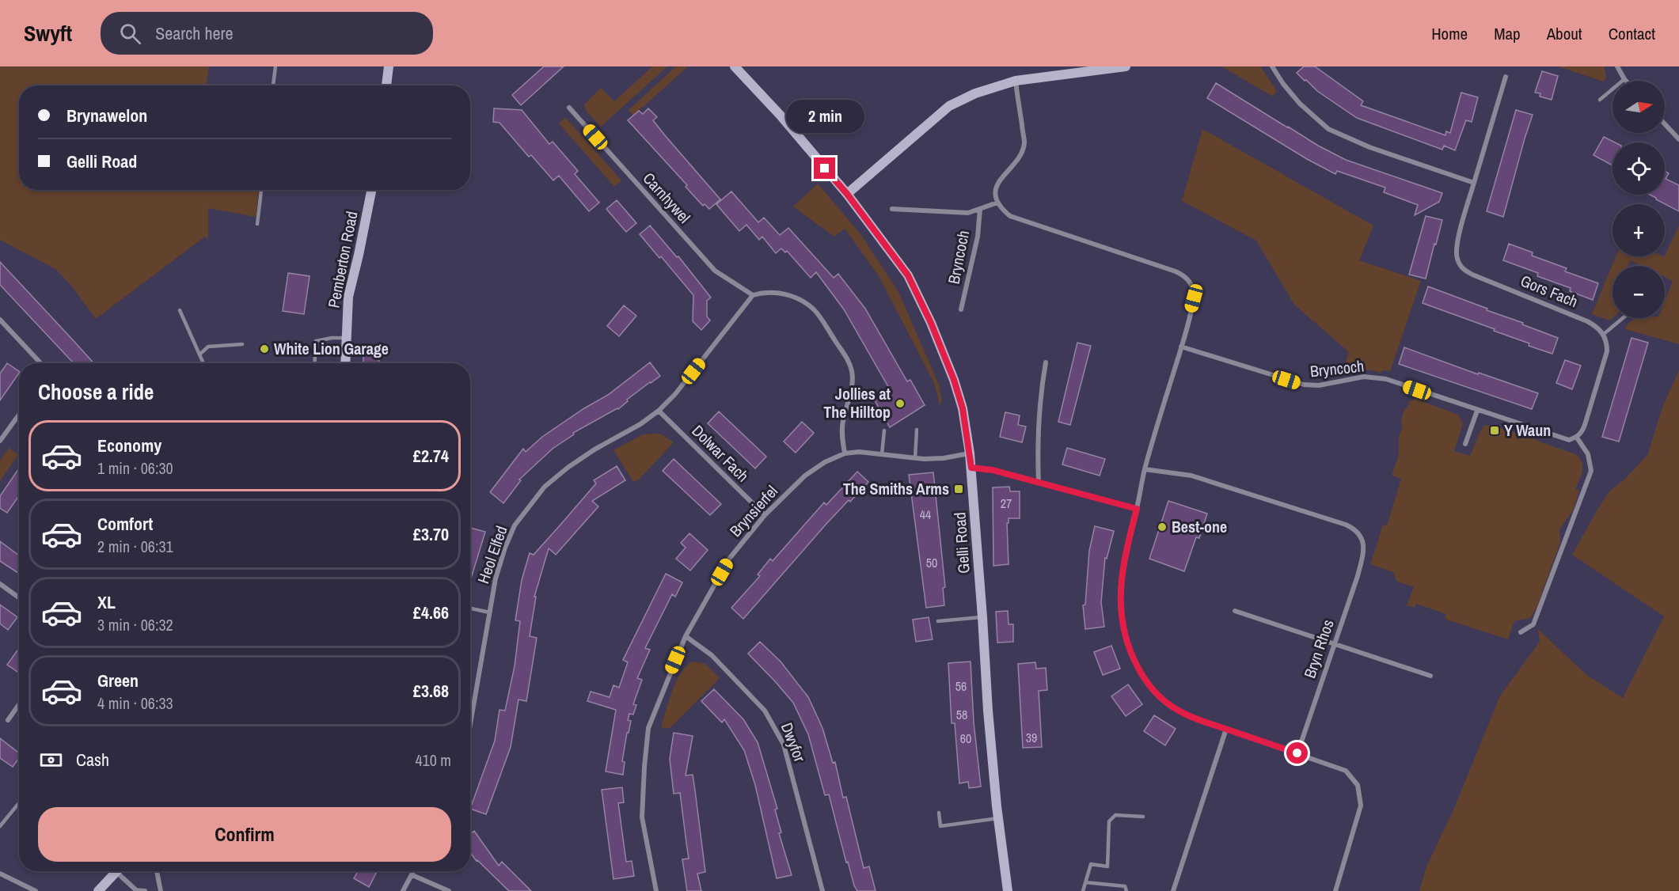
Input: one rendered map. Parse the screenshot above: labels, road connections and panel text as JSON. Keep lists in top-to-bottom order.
{
  "streets": {
    "main road": ["Pemberton Road", "Gelli Road"],
    "street": [
      "Carnhywel",
      "Bryncoch",
      "Gors Fach",
      "Dolwar Fach",
      "Brynsierfel",
      "Heol Elfed",
      "Bryn Rhos",
      "Dwyfor"
    ]
  },
  "crossings": [
    ["Dolwar Fach", "Brynsierfel"],
    ["Dolwar Fach", "Heol Elfed"],
    ["Brynsierfel", "Gelli Road"],
    ["Brynsierfel", "Dwyfor"]
  ],
  "places": {
    "other": ["White Lion Garage", "Jollies at The Hilltop", "Best-one"],
    "transit": ["Y Waun", "The Smiths Arms"]
  },
  "house_numbers": [
    "27",
    "44",
    "50",
    "56",
    "58",
    "39",
    "60"
  ],
  "north": "right",
  "page": {
    "header": "Swyft",
    "search": "Search here",
    "nav": [
      "Home",
      "Map",
      "About",
      "Contact"
    ],
    "map_buttons": ["+", "−"],
    "banner": ["Brynawelon", "Gelli Road"],
    "bubble": "2 min",
    "heading": "Choose a ride",
    "list": [
      {
        "name": "Economy",
        "note": "1 min · 06:30",
        "value": "£2.74"
      },
      {
        "name": "Comfort",
        "note": "2 min · 06:31",
        "value": "£3.70"
      },
      {
        "name": "XL",
        "note": "3 min · 06:32",
        "value": "£4.66"
      },
      {
        "name": "Green",
        "note": "4 min · 06:33",
        "value": "£3.68"
      }
    ],
    "pay": ["Cash", "410 m"],
    "buttons": "Confirm"
  }
}
